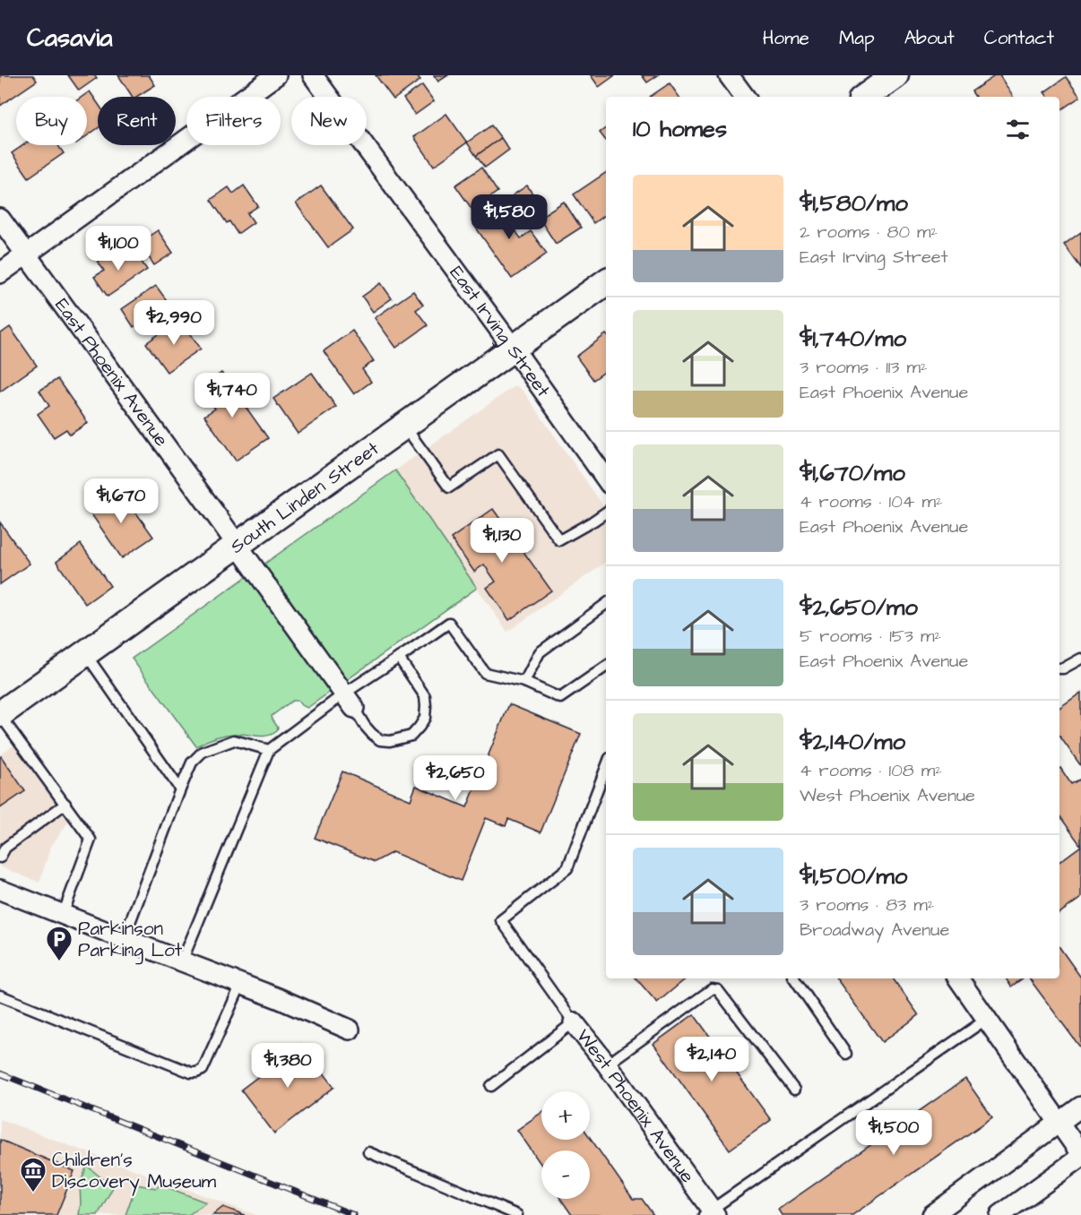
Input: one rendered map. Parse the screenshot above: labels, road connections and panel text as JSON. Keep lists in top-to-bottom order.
{
  "streets": {
    "main road": ["South Linden Street"],
    "street": ["East Irving Street", "East Phoenix Avenue", "West Phoenix Avenue"]
  },
  "crossings": [
    ["East Irving Street", "South Linden Street"],
    ["East Phoenix Avenue", "South Linden Street"]
  ],
  "places": {
    "parking": ["Parkinson Parking Lot"],
    "museum": ["Children's Discovery Museum"]
  },
  "page": {
    "header": "Casavia",
    "nav": [
      "Home",
      "Map",
      "About",
      "Contact"
    ],
    "chip": [
      "Buy",
      "Rent",
      "Filters",
      "New"
    ],
    "heading": "10 homes",
    "list": [
      {
        "name": "$1,580/mo",
        "note": "2 rooms · 80 m² · East Irving Street"
      },
      {
        "name": "$1,740/mo",
        "note": "3 rooms · 113 m² · East Phoenix Avenue"
      },
      {
        "name": "$1,670/mo",
        "note": "4 rooms · 104 m² · East Phoenix Avenue"
      },
      {
        "name": "$2,650/mo",
        "note": "5 rooms · 153 m² · East Phoenix Avenue"
      },
      {
        "name": "$2,140/mo",
        "note": "4 rooms · 108 m² · West Phoenix Avenue"
      },
      {
        "name": "$1,500/mo",
        "note": "3 rooms · 83 m² · Broadway Avenue"
      }
    ],
    "price": [
      "$1,580",
      "$1,100",
      "$2,990",
      "$1,740",
      "$1,670",
      "$1,130",
      "$2,650",
      "$2,140",
      "$1,380",
      "$1,500"
    ],
    "map_buttons": ["+", "−"]
  }
}
